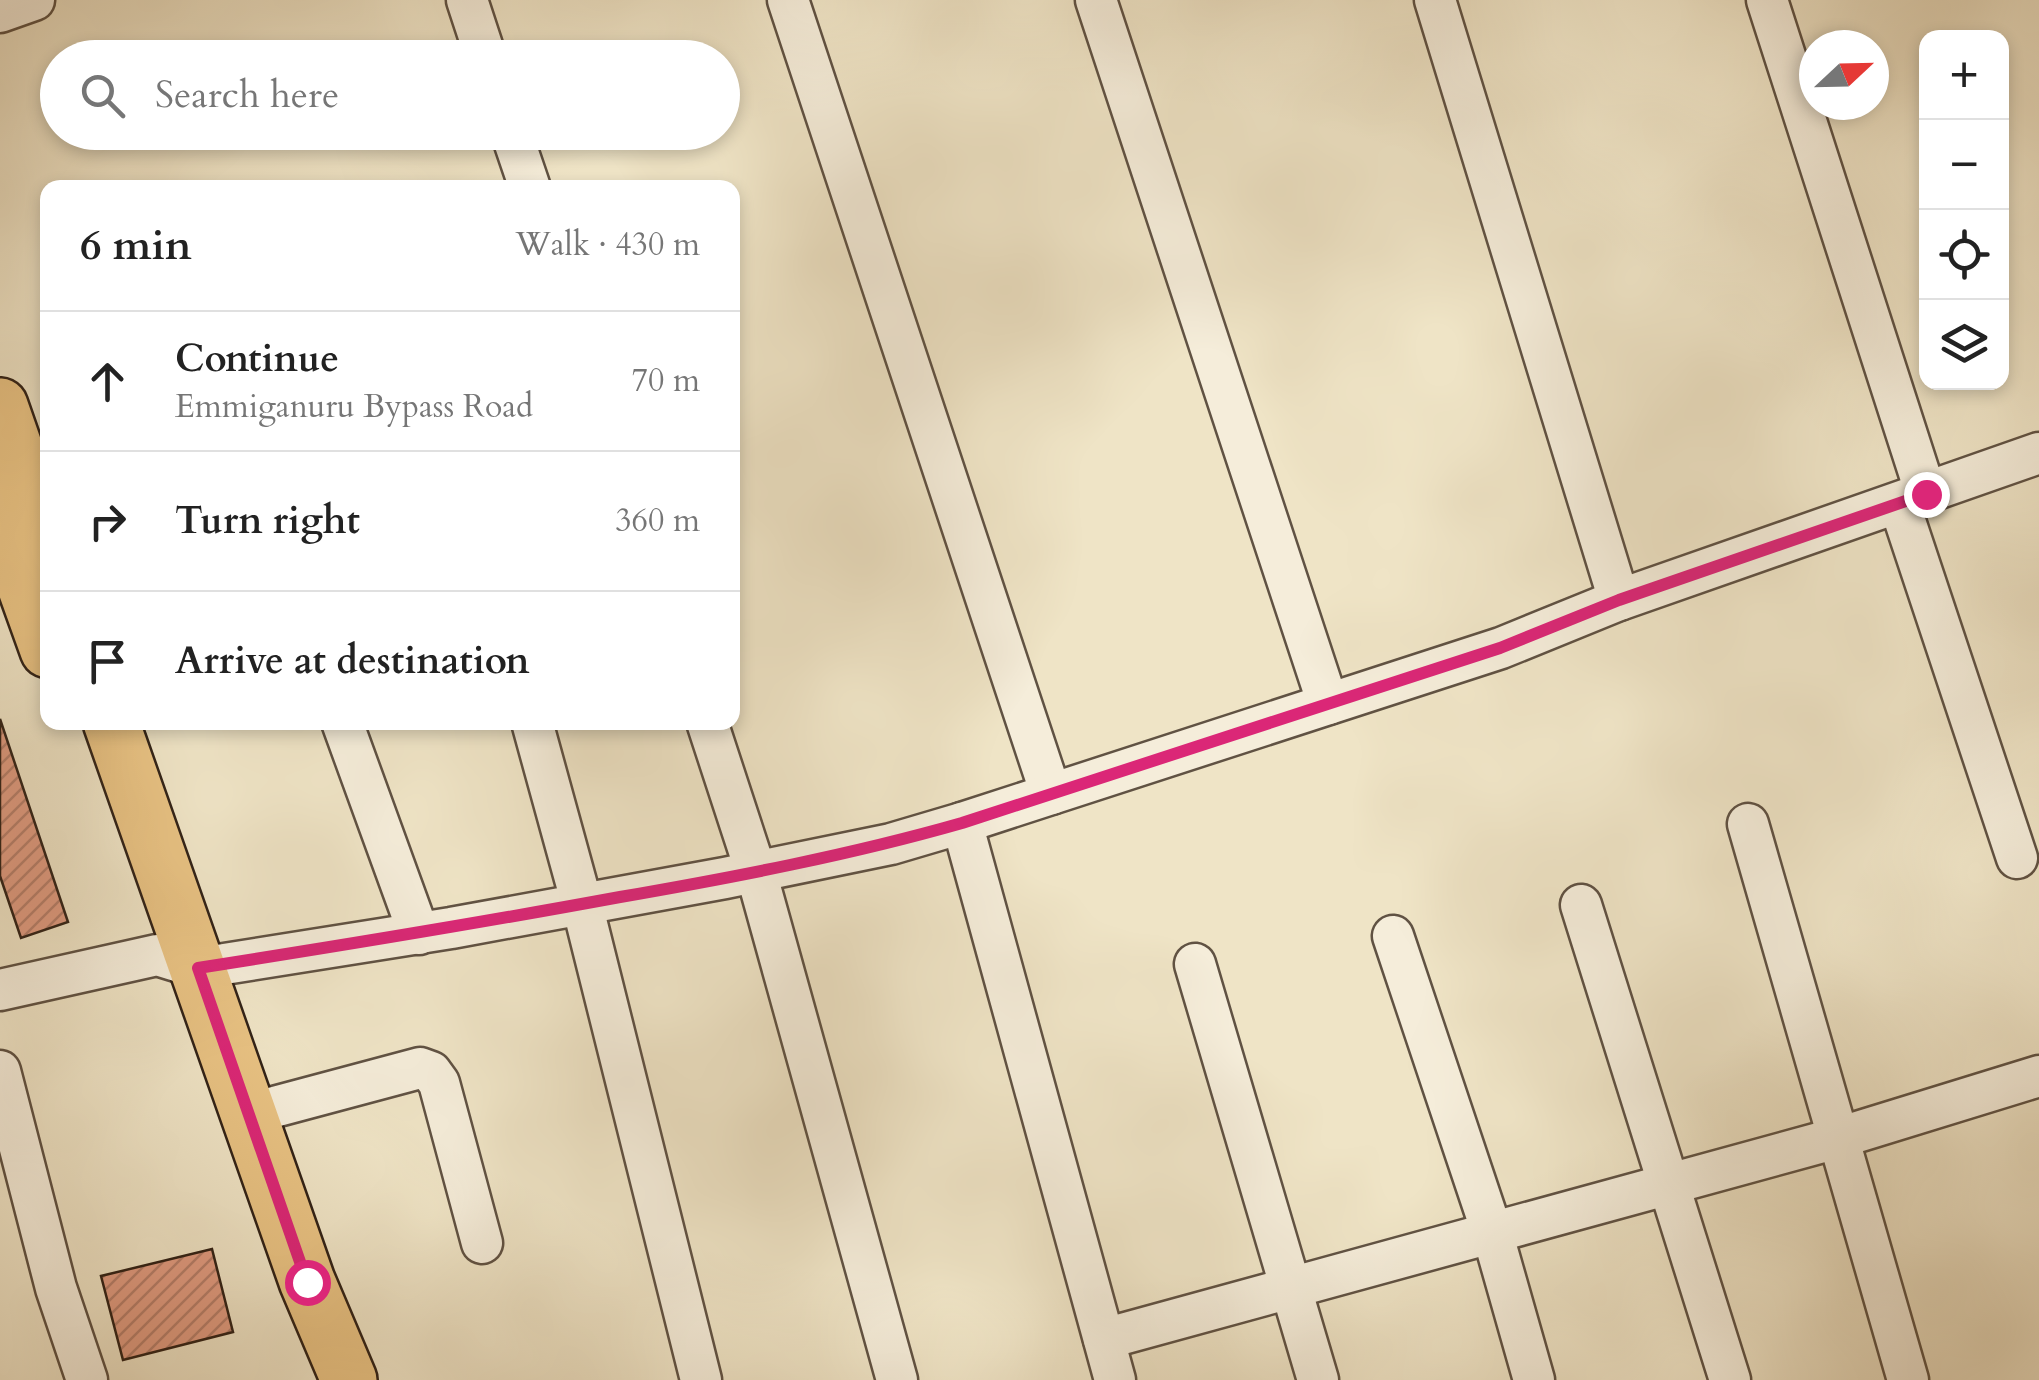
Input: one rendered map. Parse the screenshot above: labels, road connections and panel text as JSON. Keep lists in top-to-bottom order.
{
  "north": "right",
  "page": {
    "map_buttons": ["+", "−"],
    "search": "Search here",
    "heading": ["6 min", "Walk · 430 m"],
    "list": [
      ["Continue", "Emmiganuru Bypass Road", "70 m"],
      ["Turn right", "360 m"],
      "Arrive at destination"
    ]
  }
}
